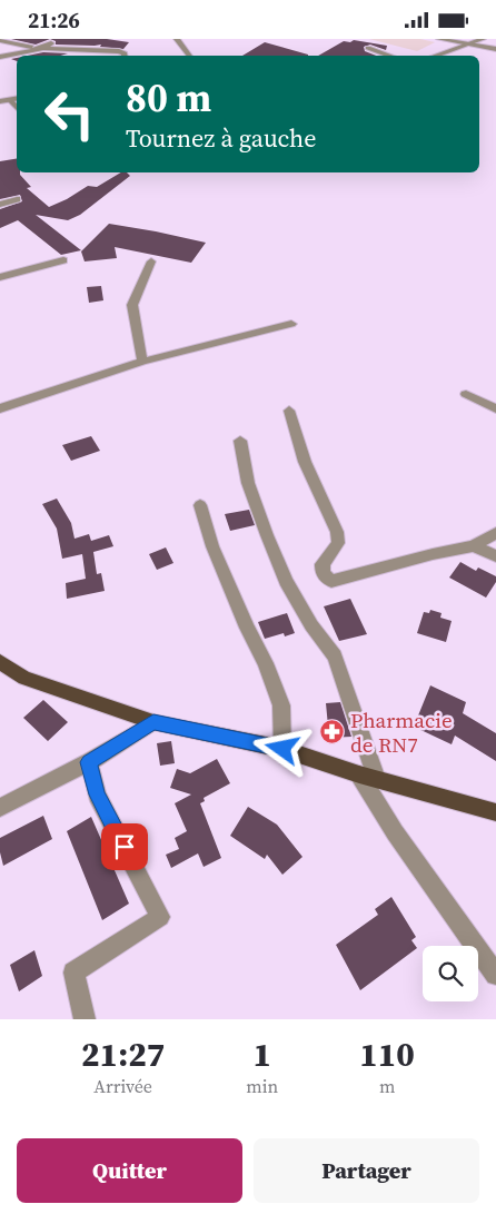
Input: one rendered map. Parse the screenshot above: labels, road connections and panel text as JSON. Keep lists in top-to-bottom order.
{
  "places": {
    "pharmacy": ["Pharmacie de RN7"]
  },
  "page": {
    "status": "21:26",
    "turn": ["80 m", "Tournez à gauche"],
    "eta": [
      "21:27",
      "Arrivée",
      "1",
      "min",
      "110",
      "m"
    ],
    "buttons": ["Quitter", "Partager"]
  }
}
